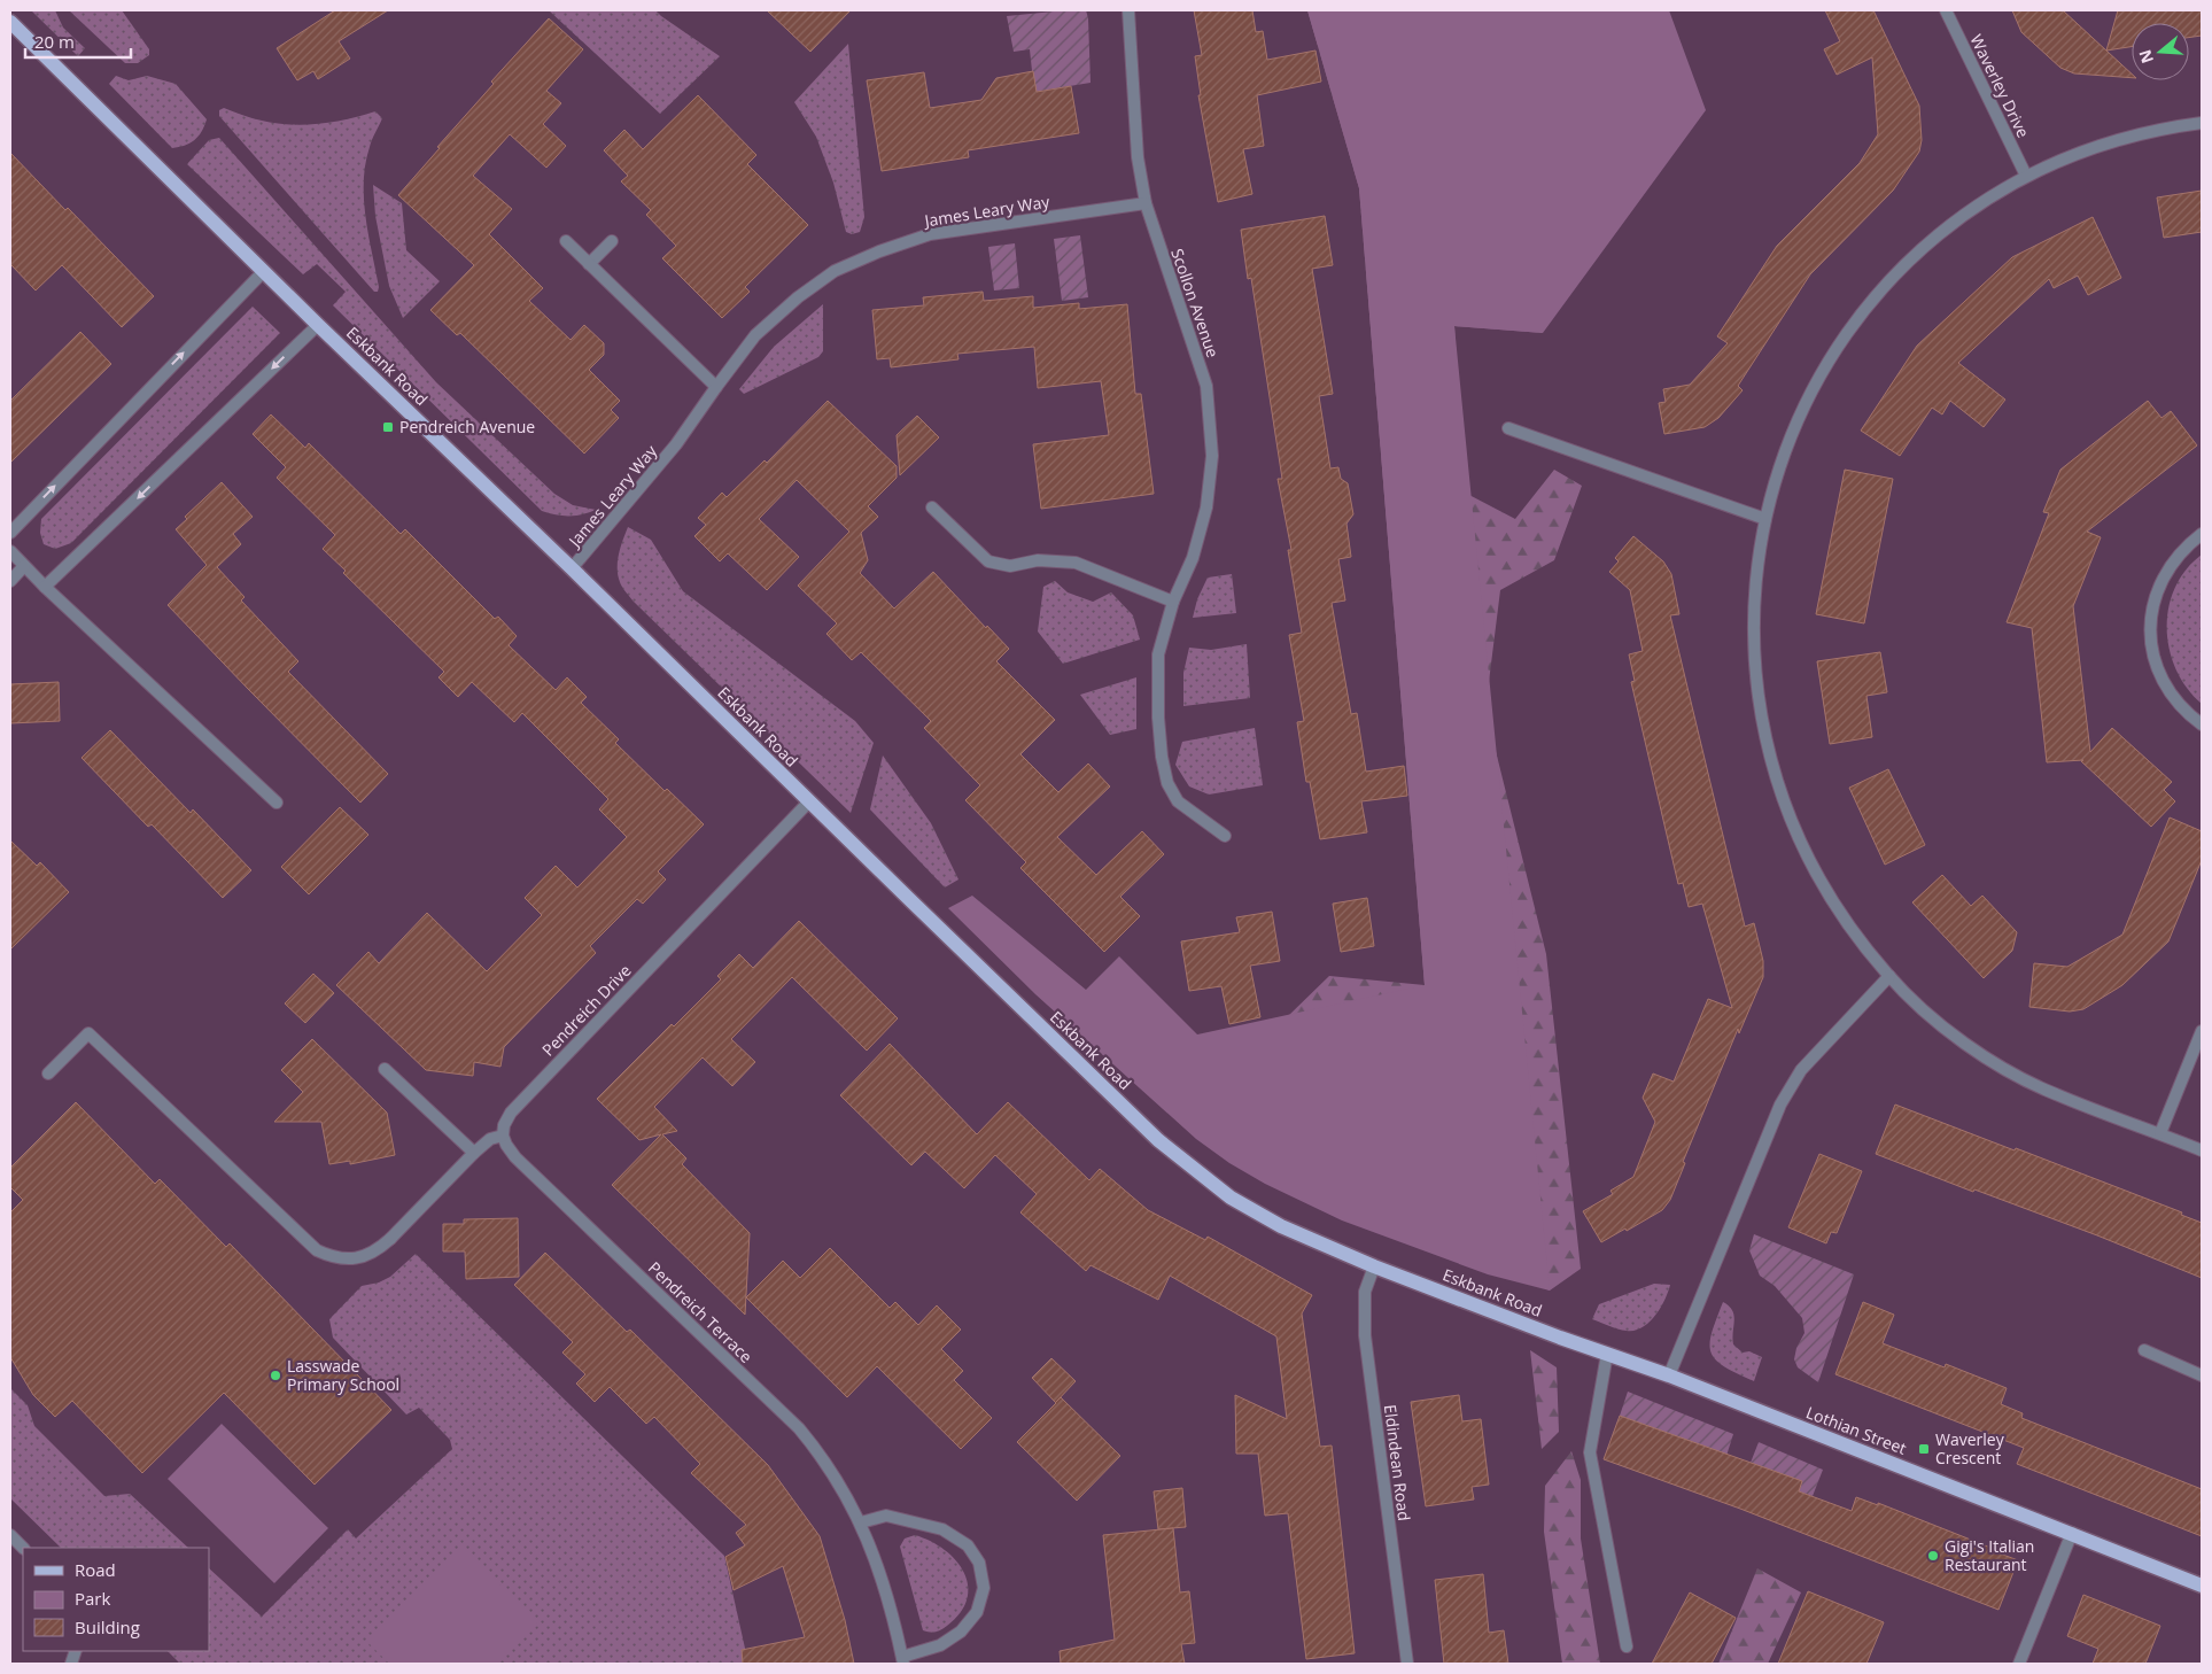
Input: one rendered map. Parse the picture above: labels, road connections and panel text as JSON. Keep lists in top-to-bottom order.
{
  "streets": {
    "main road": ["Eskbank Road", "Lothian Street"],
    "street": [
      "Waverley Drive",
      "James Leary Way",
      "Scollon Avenue",
      "Pendreich Drive",
      "Pendreich Terrace",
      "Eldindean Road"
    ]
  },
  "crossings": [
    ["James Leary Way", "Scollon Avenue"],
    ["James Leary Way", "Eskbank Road"],
    ["Eskbank Road", "Pendreich Drive"],
    ["Eskbank Road", "Lothian Street"],
    ["Eskbank Road", "Eldindean Road"],
    ["Pendreich Drive", "Pendreich Terrace"]
  ],
  "places": {
    "transit": ["Pendreich Avenue", "Waverley Crescent"],
    "other": ["Lasswade Primary School", "Gigi's Italian Restaurant"]
  },
  "legend": ["Road", "Park", "Building"],
  "scale_bar": "20 m",
  "north": "left"
}
